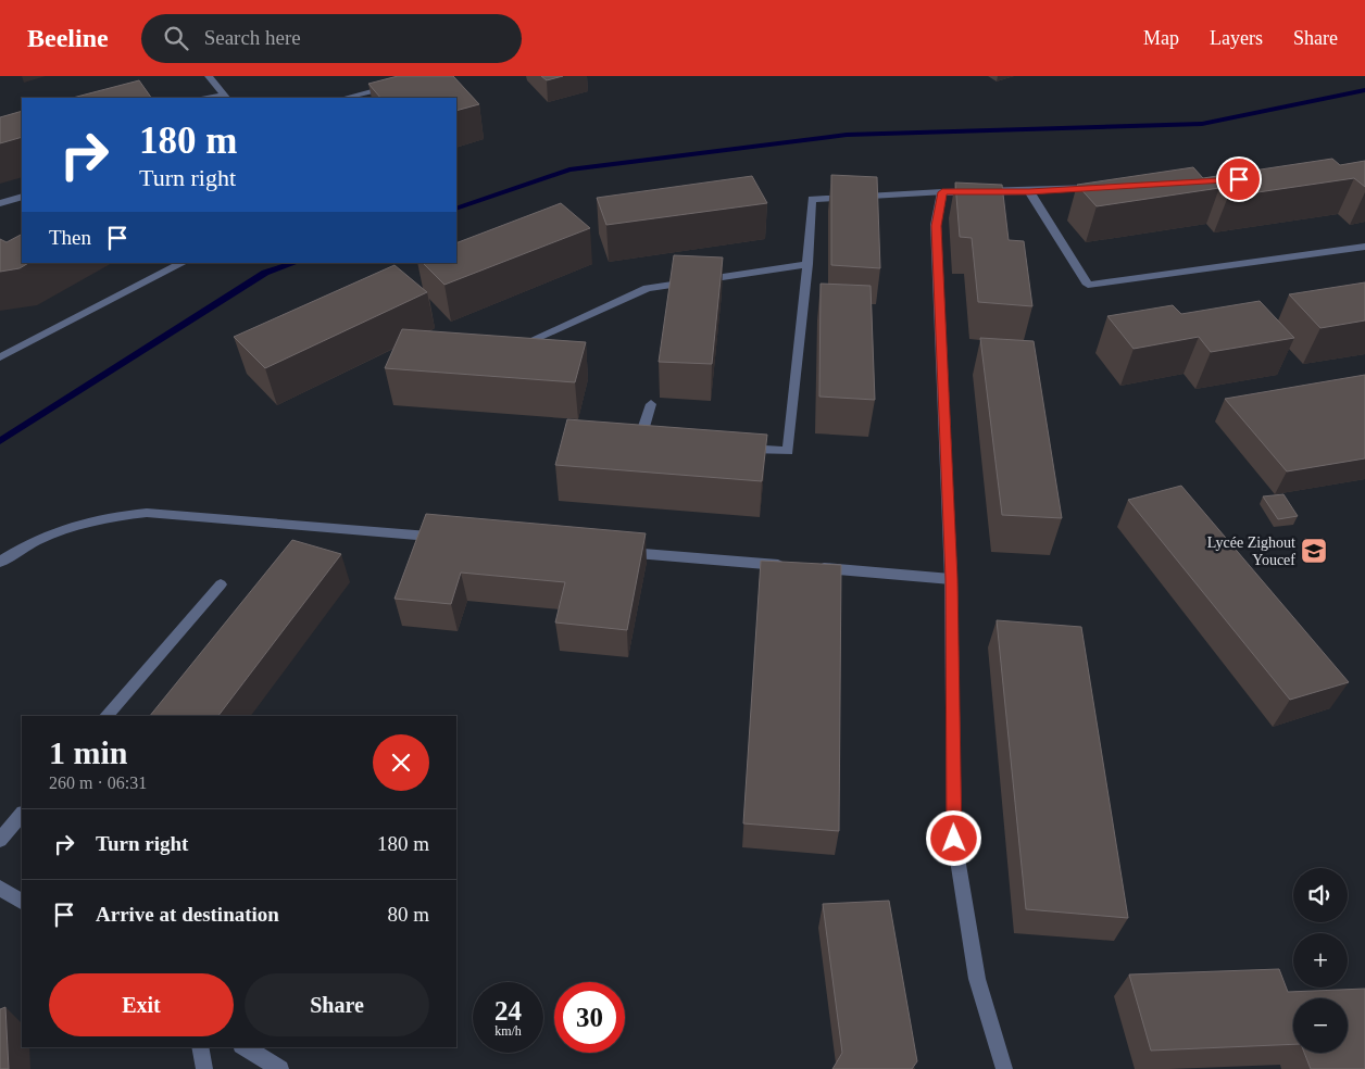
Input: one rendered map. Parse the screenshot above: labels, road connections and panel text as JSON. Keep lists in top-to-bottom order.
{
  "places": {
    "school or university": ["Lycée Zighout Youcef"]
  },
  "page": {
    "header": "Beeline",
    "search": "Search here",
    "nav": ["Map", "Layers", "Share"],
    "turn": ["180 m", "Turn right"],
    "then": "Then",
    "heading": ["1 min", "260 m · 06:31"],
    "list": [
      {
        "name": "Turn right",
        "value": "180 m"
      },
      {
        "name": "Arrive at destination",
        "value": "80 m"
      }
    ],
    "map_buttons": ["+", "−"],
    "buttons": ["Exit", "Share"],
    "speed": "24 km/h",
    "limit": "30"
  }
}
